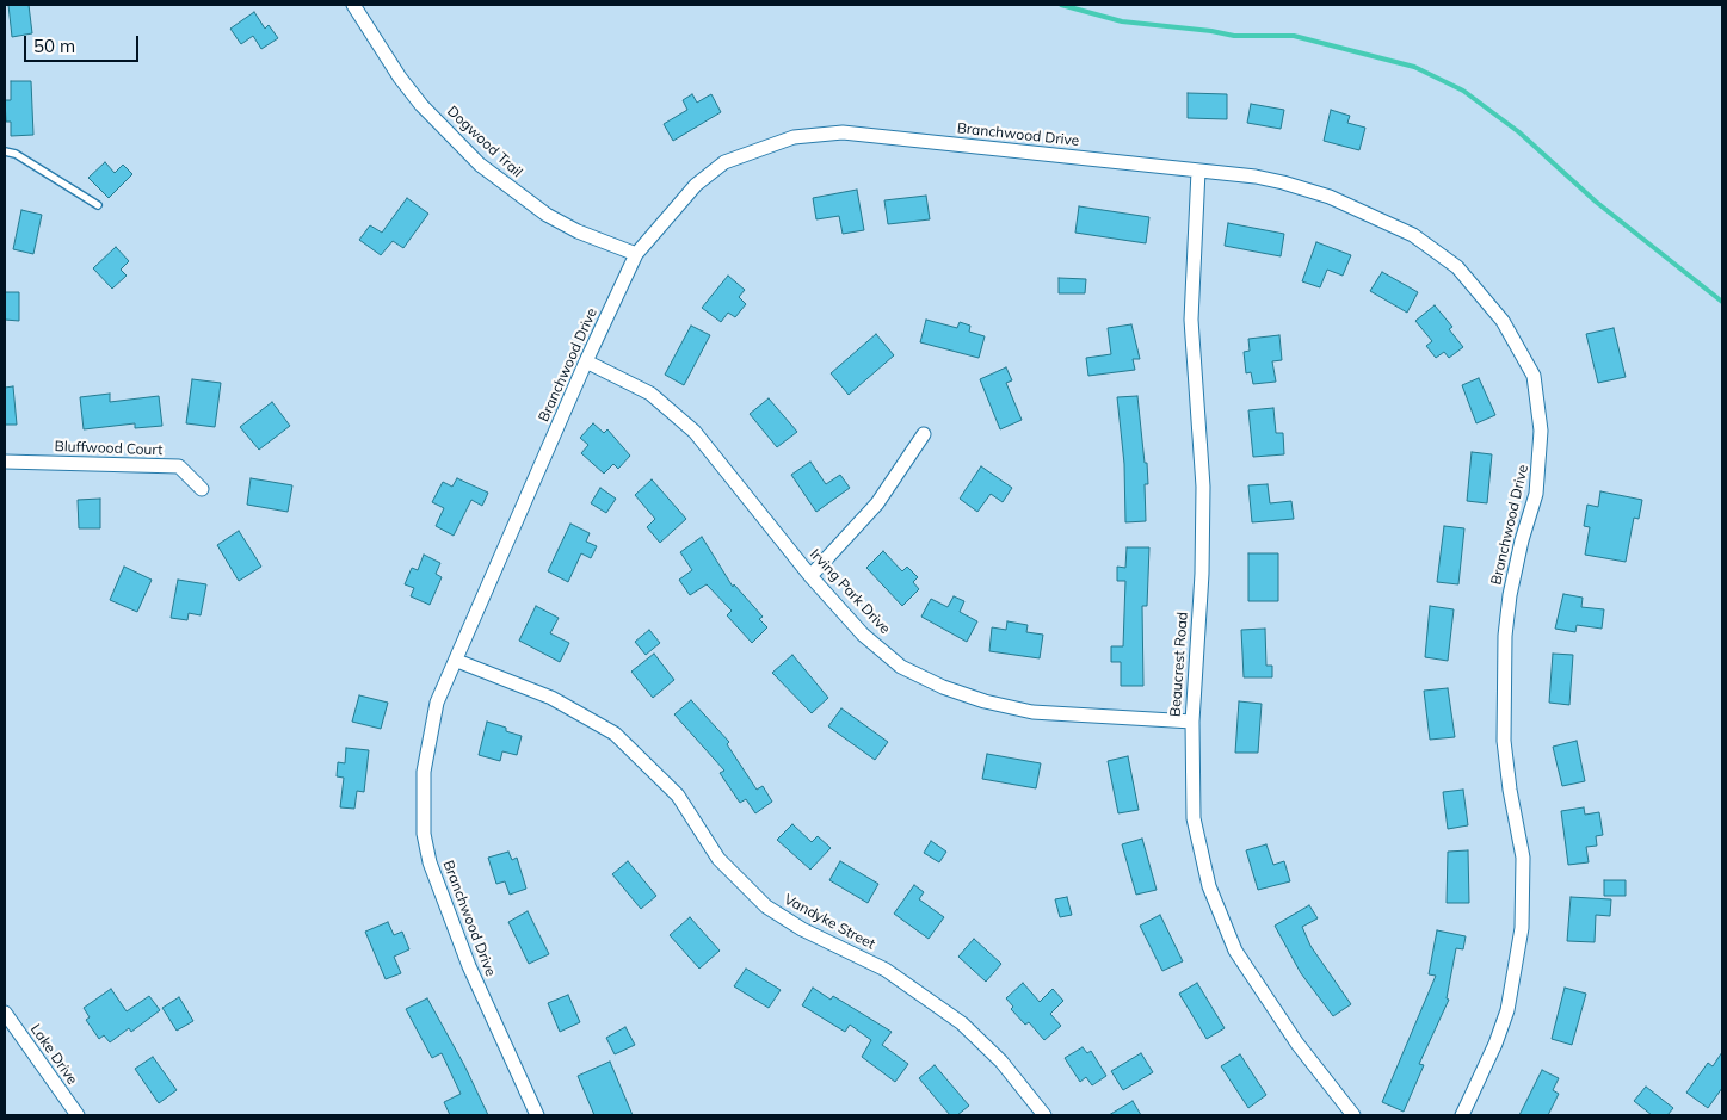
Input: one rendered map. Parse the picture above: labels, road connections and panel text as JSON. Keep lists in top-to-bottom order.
{
  "streets": {
    "street": [
      "Branchwood Drive",
      "Dogwood Trail",
      "Bluffwood Court",
      "Irving Park Drive",
      "Beaucrest Road",
      "Vandyke Street",
      "Lake Drive"
    ]
  },
  "crossings": [
    ["Branchwood Drive", "Dogwood Trail"],
    ["Branchwood Drive", "Irving Park Drive"],
    ["Branchwood Drive", "Beaucrest Road"],
    ["Branchwood Drive", "Vandyke Street"],
    ["Irving Park Drive", "Beaucrest Road"]
  ],
  "scale_bar": "50 m"
}
